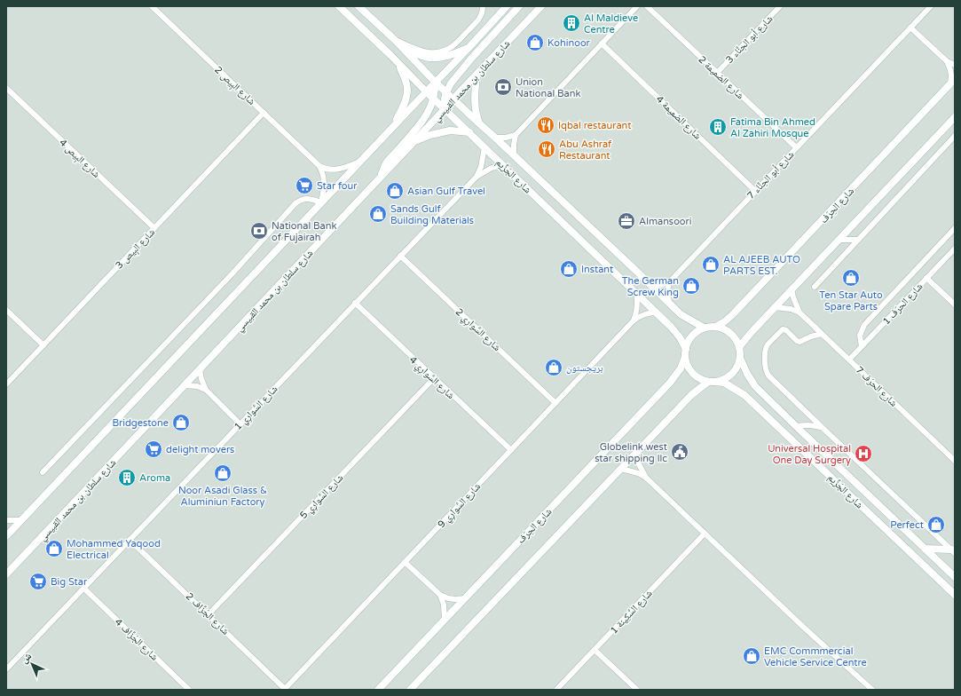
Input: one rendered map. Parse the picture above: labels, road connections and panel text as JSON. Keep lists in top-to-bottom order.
{
  "streets": {
    "street": [
      "شارع أبو الحِنَّاء 3",
      "شارع الضميمة 2",
      "شارع سلطان بن محمد القبيسي",
      "شارع البِيص 2",
      "شارع الضميمة 4",
      "شارع البِيص 4",
      "شارع أبو الحِنَّاء 7",
      "شارع الجَزِّيم",
      "شارع الحِرَف",
      "شارع البِيص 3",
      "شارع الحرَف 1",
      "شارع السَّوارِي 2",
      "شارع السَّوارِي 4",
      "شارع الحرَف 7",
      "شارع السَّوارِي 1",
      "شارع السَّوارِي 5",
      "شارع السَّوارِي 9",
      "شارع السَّكِينة 1",
      "شارع الجَزَّاف 2",
      "شارع الجَزَّاف 4"
    ]
  },
  "crossings": [
    ["شارع أبو الحِنَّاء 3", "شارع الضميمة 2"],
    ["شارع الضميمة 2", "شارع أبو الحِنَّاء 7"],
    ["شارع سلطان بن محمد القبيسي", "شارع الجَزِّيم"],
    ["شارع البِيص 2", "شارع البِيص 3"],
    ["شارع الضميمة 4", "شارع أبو الحِنَّاء 7"],
    ["شارع البِيص 4", "شارع البِيص 3"],
    ["شارع الجَزِّيم", "شارع الحِرَف"],
    ["شارع الجَزِّيم", "شارع السَّوارِي 1"],
    ["شارع الجَزِّيم", "شارع السَّوارِي 9"],
    ["شارع الحرَف 1", "شارع الحرَف 7"],
    ["شارع السَّوارِي 2", "شارع السَّوارِي 1"],
    ["شارع السَّوارِي 2", "شارع السَّوارِي 9"],
    ["شارع السَّوارِي 4", "شارع السَّوارِي 1"],
    ["شارع السَّوارِي 4", "شارع السَّوارِي 5"],
    ["شارع السَّوارِي 4", "شارع السَّوارِي 9"],
    ["شارع السَّوارِي 1", "شارع الجَزَّاف 2"],
    ["شارع السَّوارِي 1", "شارع الجَزَّاف 4"],
    ["شارع السَّوارِي 5", "شارع الجَزَّاف 2"],
    ["شارع السَّوارِي 9", "شارع الجَزَّاف 2"]
  ],
  "places": {
    "building": ["Al Maldieve Centre", "Fatima Bin Ahmed Al Zahiri Mosque", "Aroma"],
    "shop": [
      "Kohinoor",
      "Asian Gulf Travel",
      "Sands Gulf Building Materials",
      "AL AJEEB AUTO PARTS EST.",
      "Instant",
      "Ten Star Auto Spare Parts",
      "The German Screw King",
      "بريجستون",
      "Bridgestone",
      "Noor Asadi Glass & Aluminiun Factory",
      "Perfect",
      "Mohammed Yaqood Electrical",
      "EMC Commmercial Vehicle Service Centre"
    ],
    "bank": ["Union National Bank", "National Bank of Fujairah"],
    "restaurant": ["Iqbal restaurant", "Abu Ashraf Restaurant"],
    "supermarket": ["Star four", "delight movers", "Big Star"],
    "office": ["Almansoori"],
    "public building": ["Globelink west star shipping llc"],
    "hospital": ["Universal Hospital One Day Surgery"]
  },
  "north": "top left"
}
